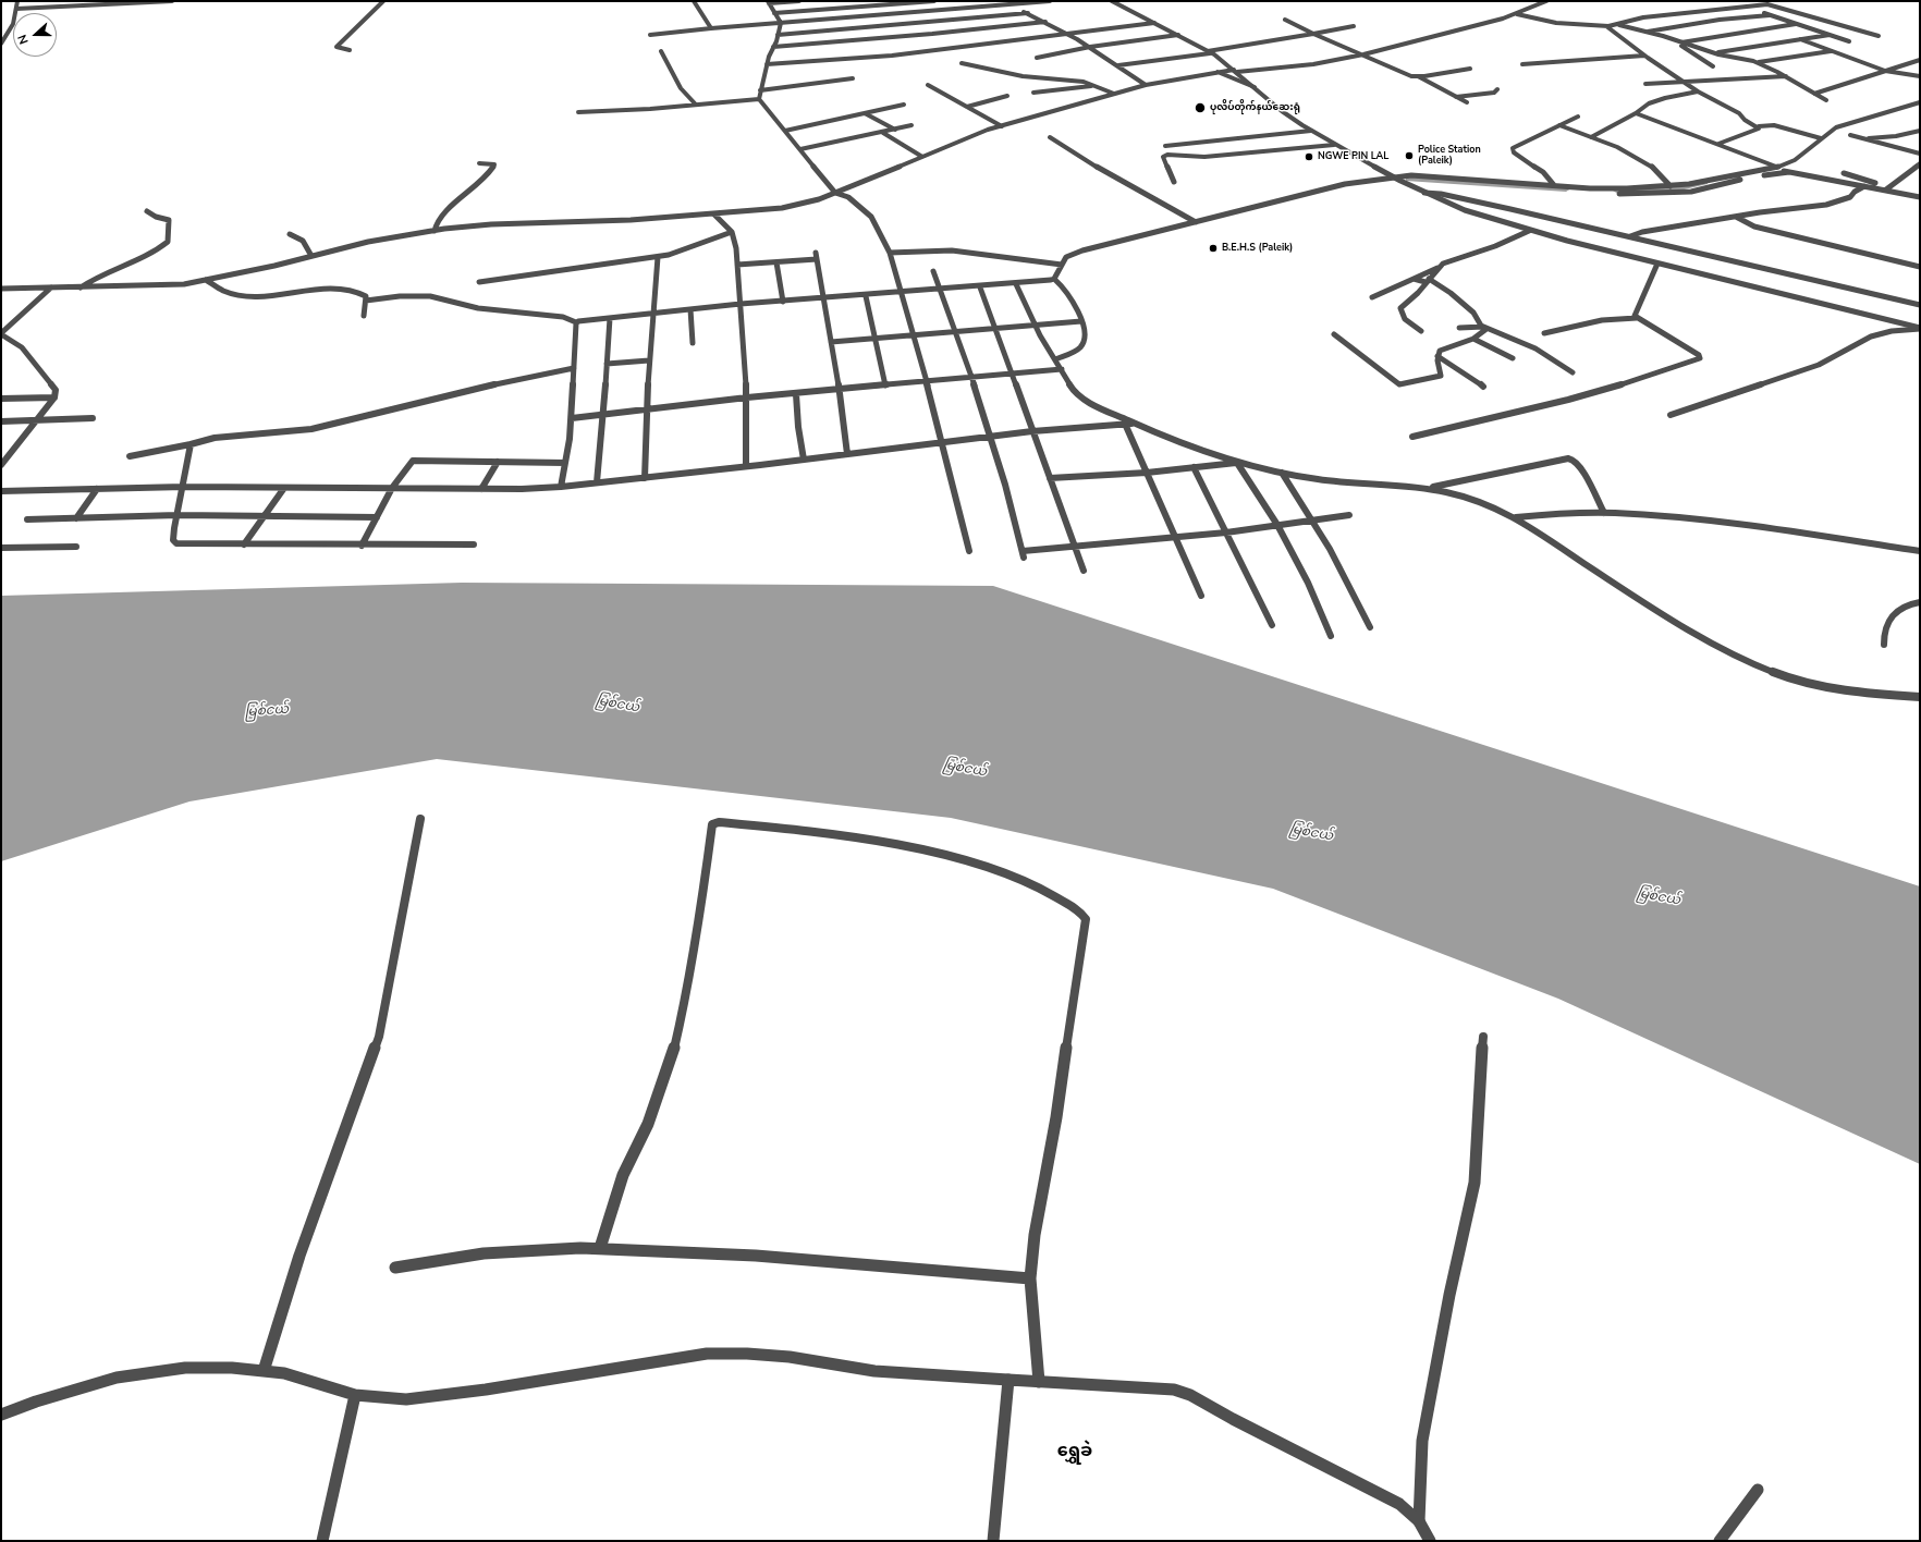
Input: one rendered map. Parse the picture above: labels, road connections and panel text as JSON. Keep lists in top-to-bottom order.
{
  "districts": ["ရွှေခဲ"],
  "water": ["မြစ်ငယ်"],
  "places": [
    "ပုလိပ်တိုက်နယ်ဆေးရုံ",
    "Police Station (Paleik)",
    "NGWE PIN LAL",
    "B.E.H.S (Paleik)"
  ],
  "north": "left"
}
